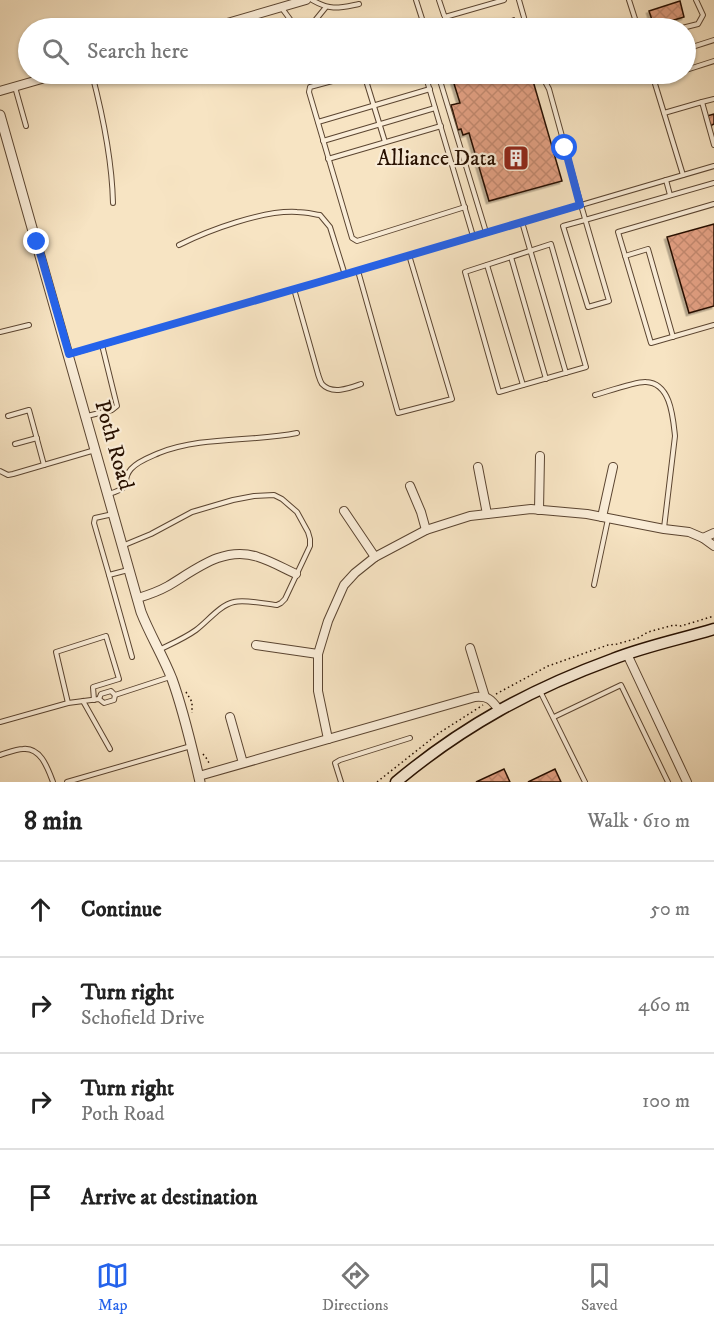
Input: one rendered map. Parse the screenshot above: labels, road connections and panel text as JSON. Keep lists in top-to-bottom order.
{
  "streets": {
    "street": ["Poth Road"]
  },
  "places": {
    "building": ["Alliance Data"]
  },
  "page": {
    "search": "Search here",
    "heading": ["8 min", "Walk · 610 m"],
    "list": [
      ["Continue", "50 m"],
      ["Turn right", "Schofield Drive", "460 m"],
      ["Turn right", "Poth Road", "100 m"],
      "Arrive at destination"
    ],
    "nav": ["Map", "Directions", "Saved"]
  }
}
